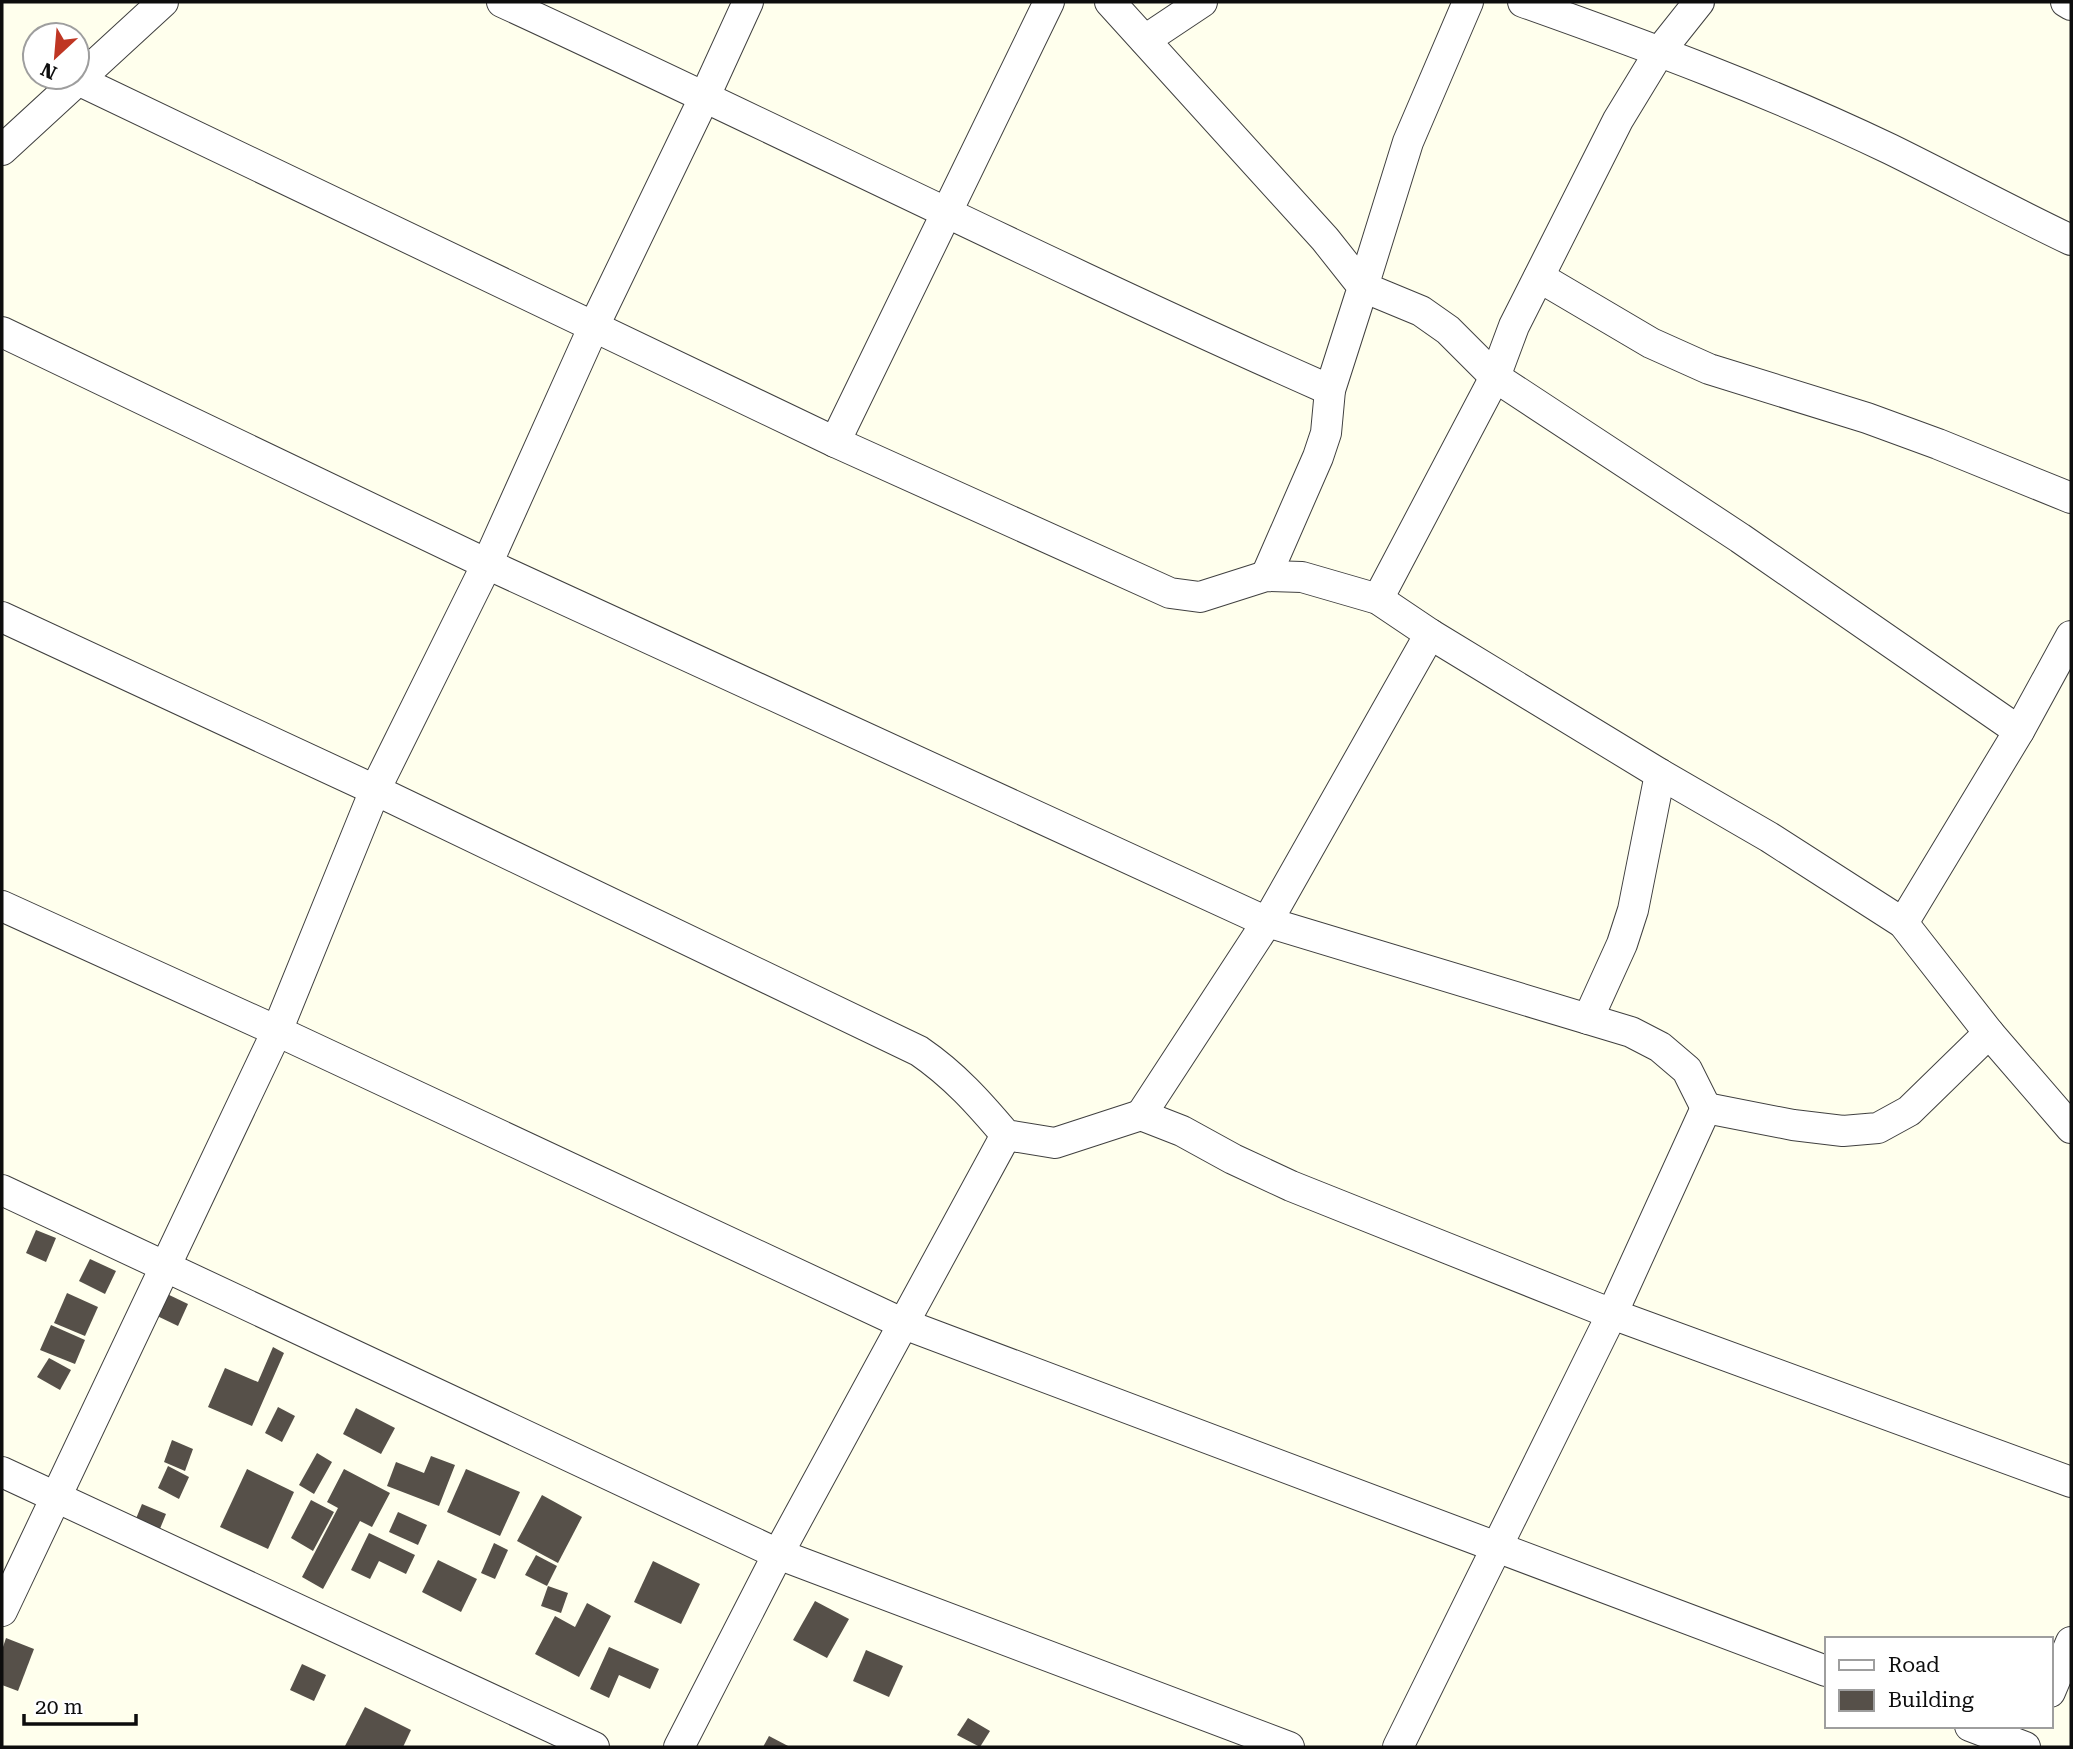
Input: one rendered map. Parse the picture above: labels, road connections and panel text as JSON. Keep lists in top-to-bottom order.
{
  "legend": ["Road", "Building"],
  "scale_bar": "20 m",
  "north": "bottom left"
}
